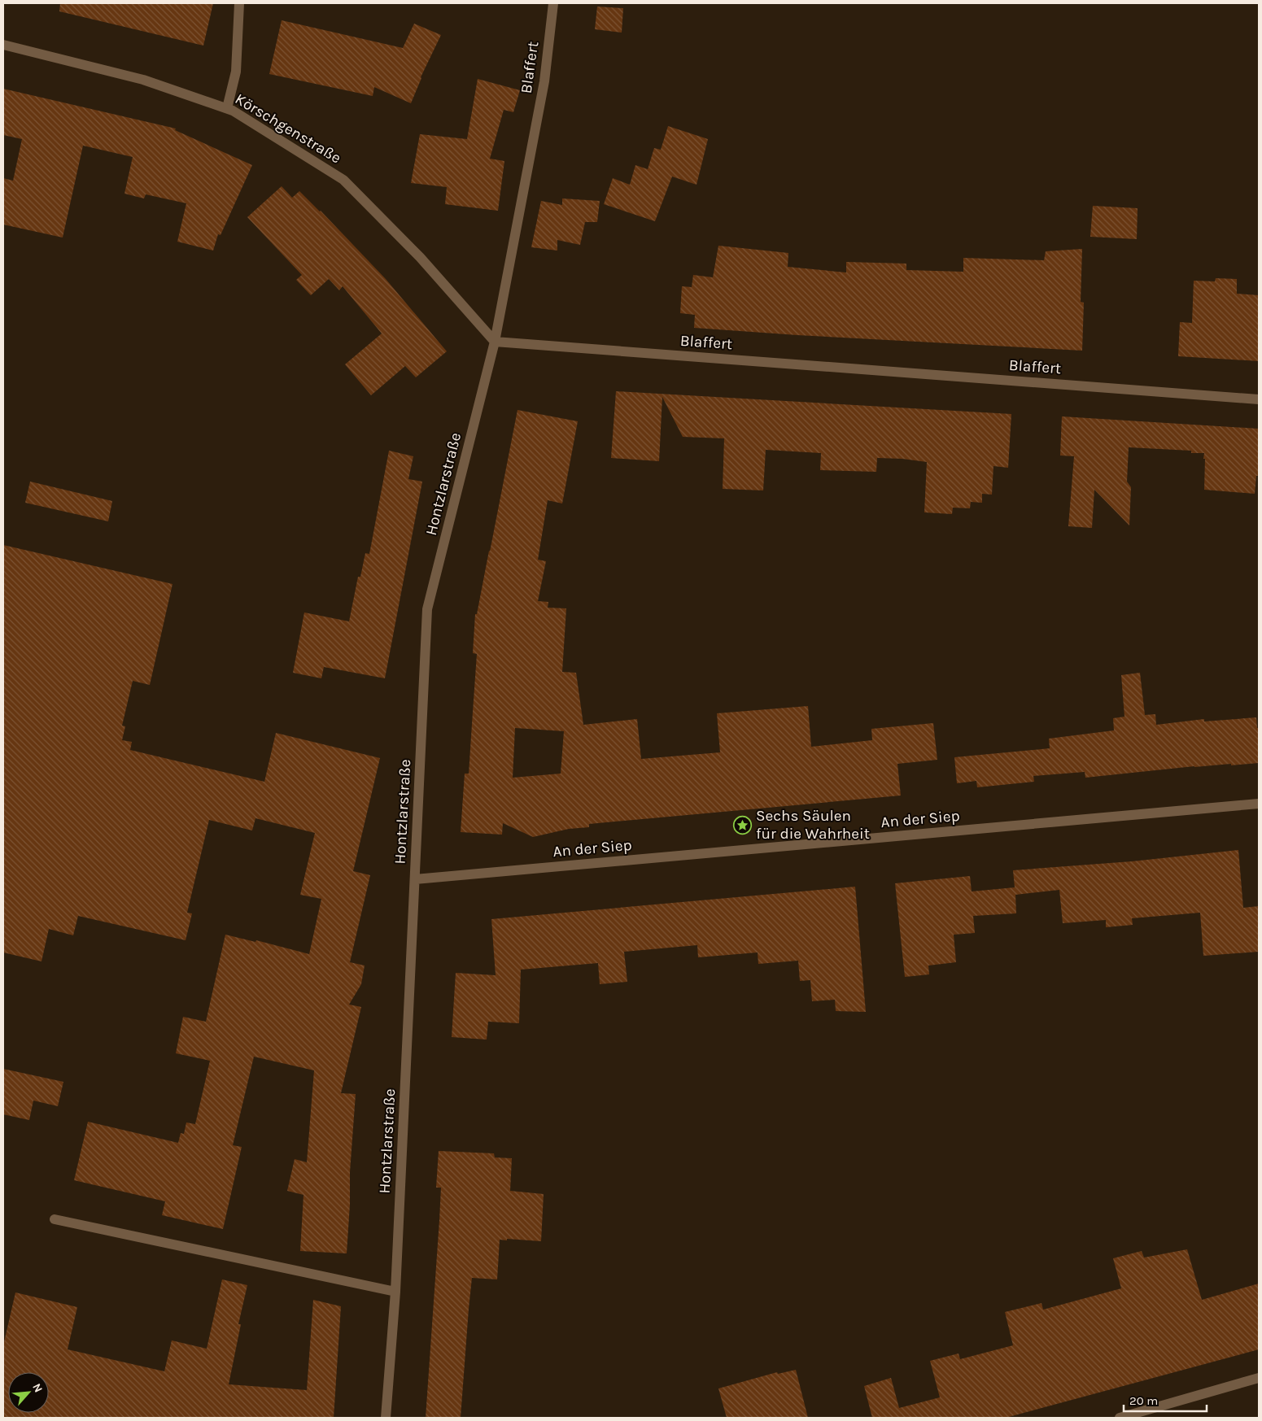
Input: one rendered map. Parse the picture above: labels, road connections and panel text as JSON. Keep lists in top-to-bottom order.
{
  "streets": {
    "street": [
      "Blaffert",
      "Körschgenstraße",
      "Hontzlarstraße",
      "An der Siep"
    ]
  },
  "crossings": [
    ["Blaffert", "Körschgenstraße"],
    ["Blaffert", "Hontzlarstraße"],
    ["Körschgenstraße", "Hontzlarstraße"],
    ["Hontzlarstraße", "An der Siep"]
  ],
  "places": {
    "place": ["Sechs Säulen für die Wahrheit"]
  },
  "scale_bar": "20 m",
  "north": "top right"
}
